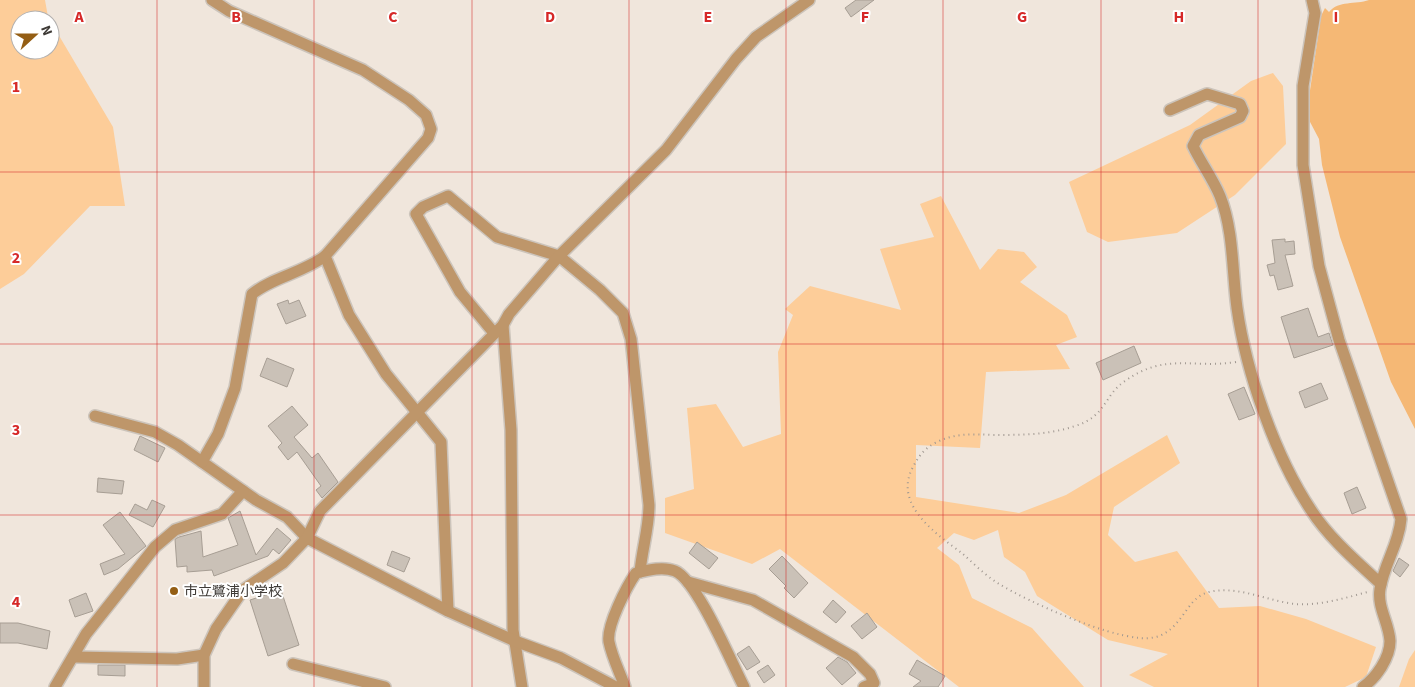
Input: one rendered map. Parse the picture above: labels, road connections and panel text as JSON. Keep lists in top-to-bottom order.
{
  "places": ["市立鷺浦小学校"],
  "north": "right",
  "grid": {
    "columns": [
      "A",
      "B",
      "C",
      "D",
      "E",
      "F",
      "G",
      "H",
      "I"
    ],
    "rows": [
      "1",
      "2",
      "3",
      "4"
    ]
  }
}
